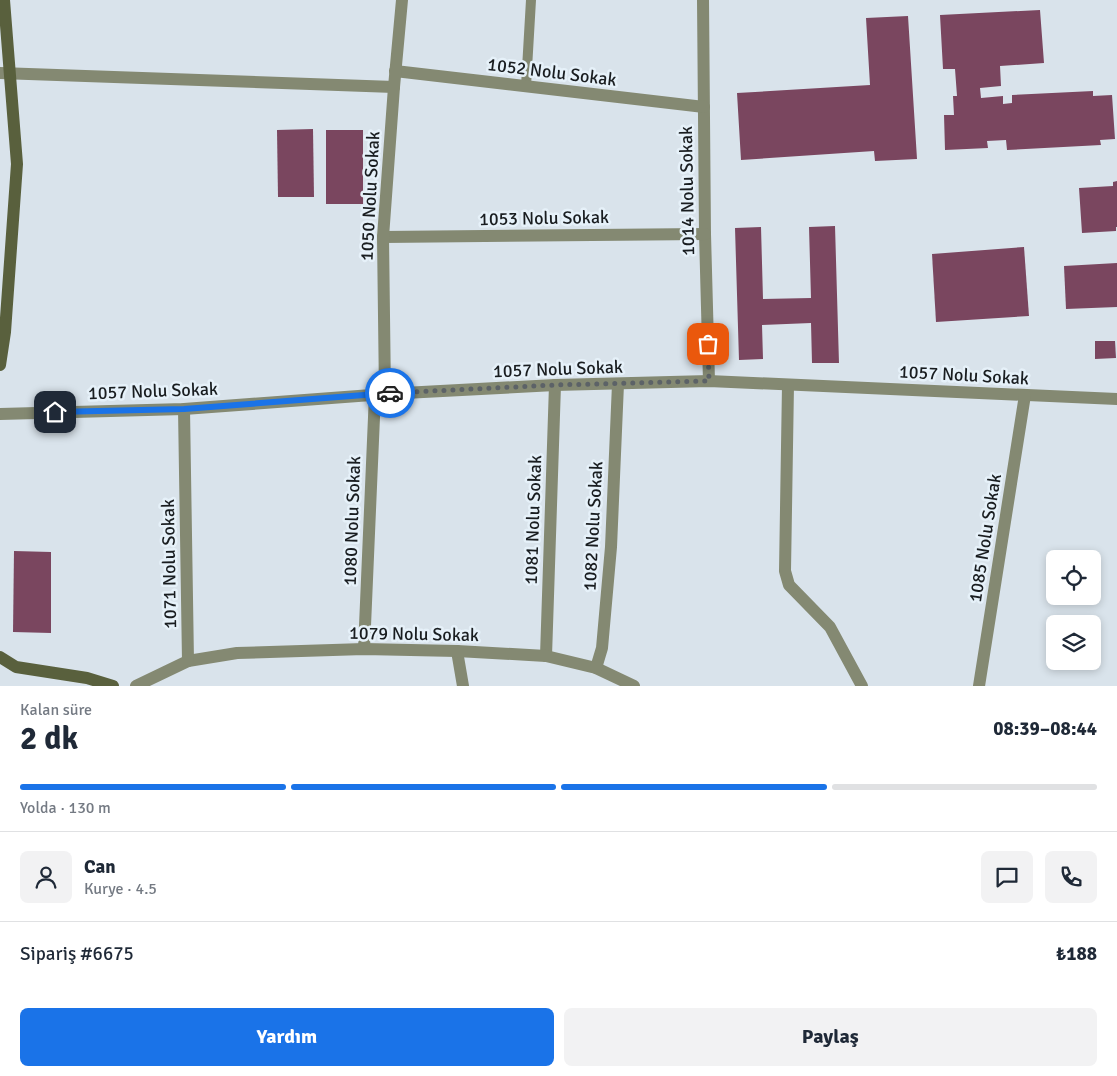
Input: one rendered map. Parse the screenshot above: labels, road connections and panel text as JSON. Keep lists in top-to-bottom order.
{
  "streets": {
    "street": [
      "1052 Nolu Sokak",
      "1014 Nolu Sokak",
      "1050 Nolu Sokak",
      "1053 Nolu Sokak",
      "1057 Nolu Sokak",
      "1081 Nolu Sokak",
      "1080 Nolu Sokak",
      "1082 Nolu Sokak",
      "1085 Nolu Sokak",
      "1071 Nolu Sokak",
      "1079 Nolu Sokak"
    ]
  },
  "crossings": [
    ["1052 Nolu Sokak", "1014 Nolu Sokak"],
    ["1052 Nolu Sokak", "1050 Nolu Sokak"],
    ["1014 Nolu Sokak", "1053 Nolu Sokak"],
    ["1014 Nolu Sokak", "1057 Nolu Sokak"],
    ["1050 Nolu Sokak", "1053 Nolu Sokak"],
    ["1050 Nolu Sokak", "1057 Nolu Sokak"],
    ["1050 Nolu Sokak", "1080 Nolu Sokak"],
    ["1057 Nolu Sokak", "1081 Nolu Sokak"],
    ["1057 Nolu Sokak", "1080 Nolu Sokak"],
    ["1057 Nolu Sokak", "1082 Nolu Sokak"],
    ["1057 Nolu Sokak", "1085 Nolu Sokak"],
    ["1057 Nolu Sokak", "1071 Nolu Sokak"],
    ["1081 Nolu Sokak", "1079 Nolu Sokak"],
    ["1080 Nolu Sokak", "1079 Nolu Sokak"],
    ["1082 Nolu Sokak", "1079 Nolu Sokak"],
    ["1071 Nolu Sokak", "1079 Nolu Sokak"]
  ],
  "page": {
    "heading": ["2 dk", "Kalan süre", "08:39–08:44"],
    "panel": [
      "Can",
      "Kurye · 4.5",
      "Sipariş #6675",
      "₺188"
    ],
    "bar": "Yolda · 130 m",
    "buttons": ["Yardım", "Paylaş"]
  }
}
